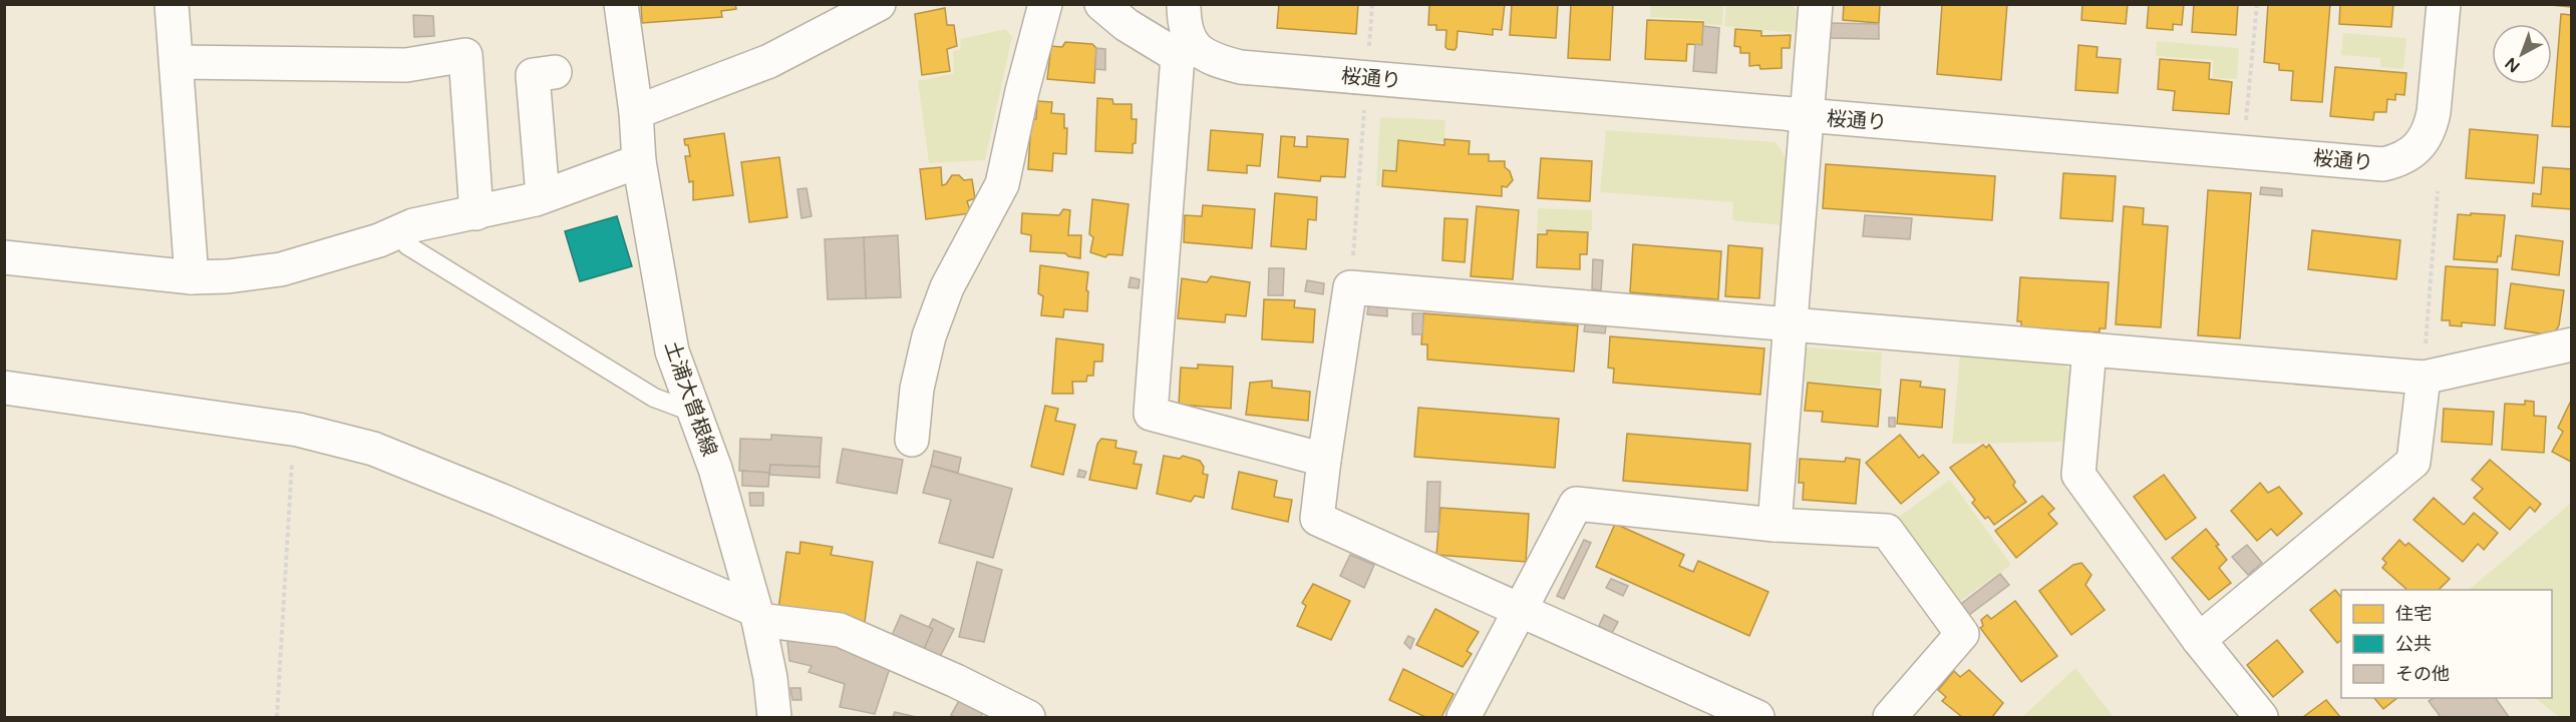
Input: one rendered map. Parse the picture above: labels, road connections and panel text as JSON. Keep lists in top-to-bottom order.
{
  "streets": {
    "street": ["桜通り", "土浦大曽根線"]
  },
  "legend": ["住宅", "公共", "その他"],
  "north": "bottom left"
}
